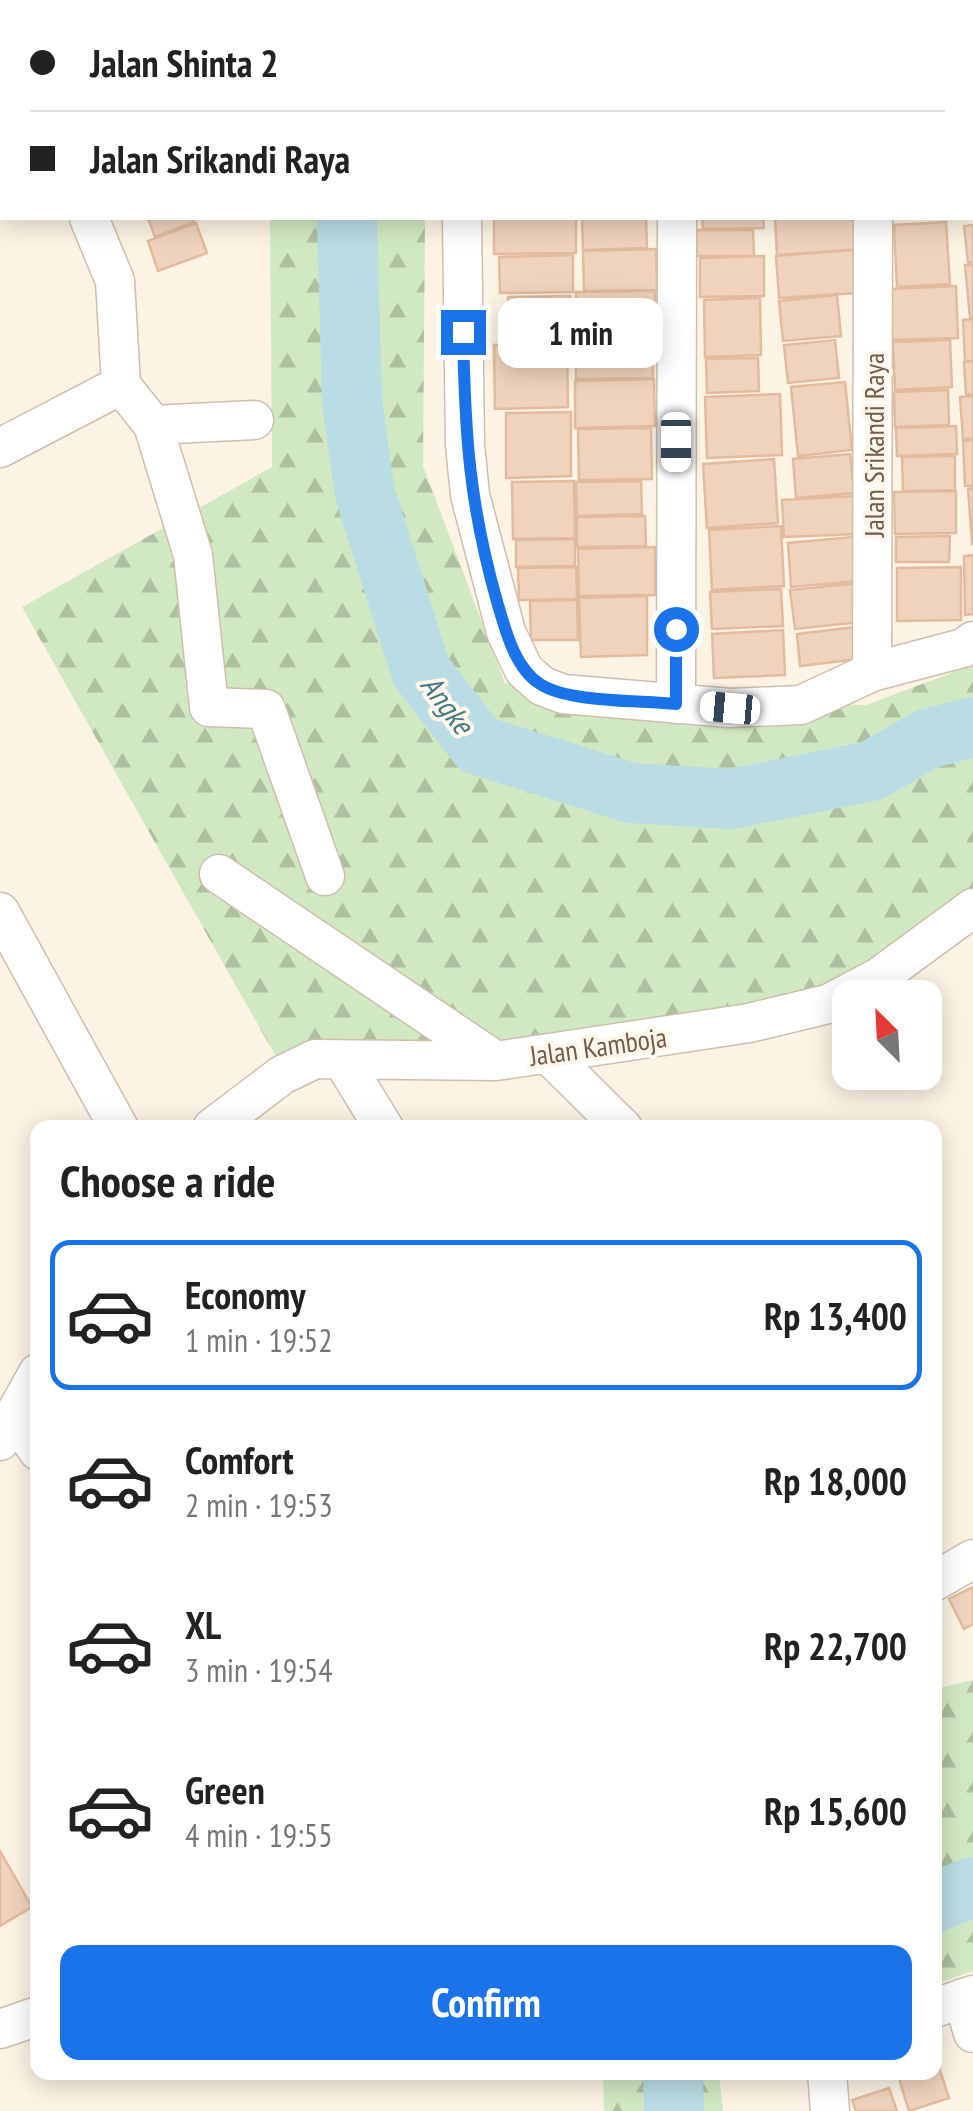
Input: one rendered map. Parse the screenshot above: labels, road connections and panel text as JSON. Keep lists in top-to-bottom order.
{
  "streets": {
    "street": ["Jalan Srikandi Raya", "Jalan Kamboja"]
  },
  "water": ["Angke"],
  "north": "top left",
  "page": {
    "banner": ["Jalan Shinta 2", "Jalan Srikandi Raya"],
    "bubble": "1 min",
    "heading": "Choose a ride",
    "list": [
      {
        "name": "Economy",
        "note": "1 min · 19:52",
        "value": "Rp 13,400"
      },
      {
        "name": "Comfort",
        "note": "2 min · 19:53",
        "value": "Rp 18,000"
      },
      {
        "name": "XL",
        "note": "3 min · 19:54",
        "value": "Rp 22,700"
      },
      {
        "name": "Green",
        "note": "4 min · 19:55",
        "value": "Rp 15,600"
      }
    ],
    "buttons": "Confirm"
  }
}
